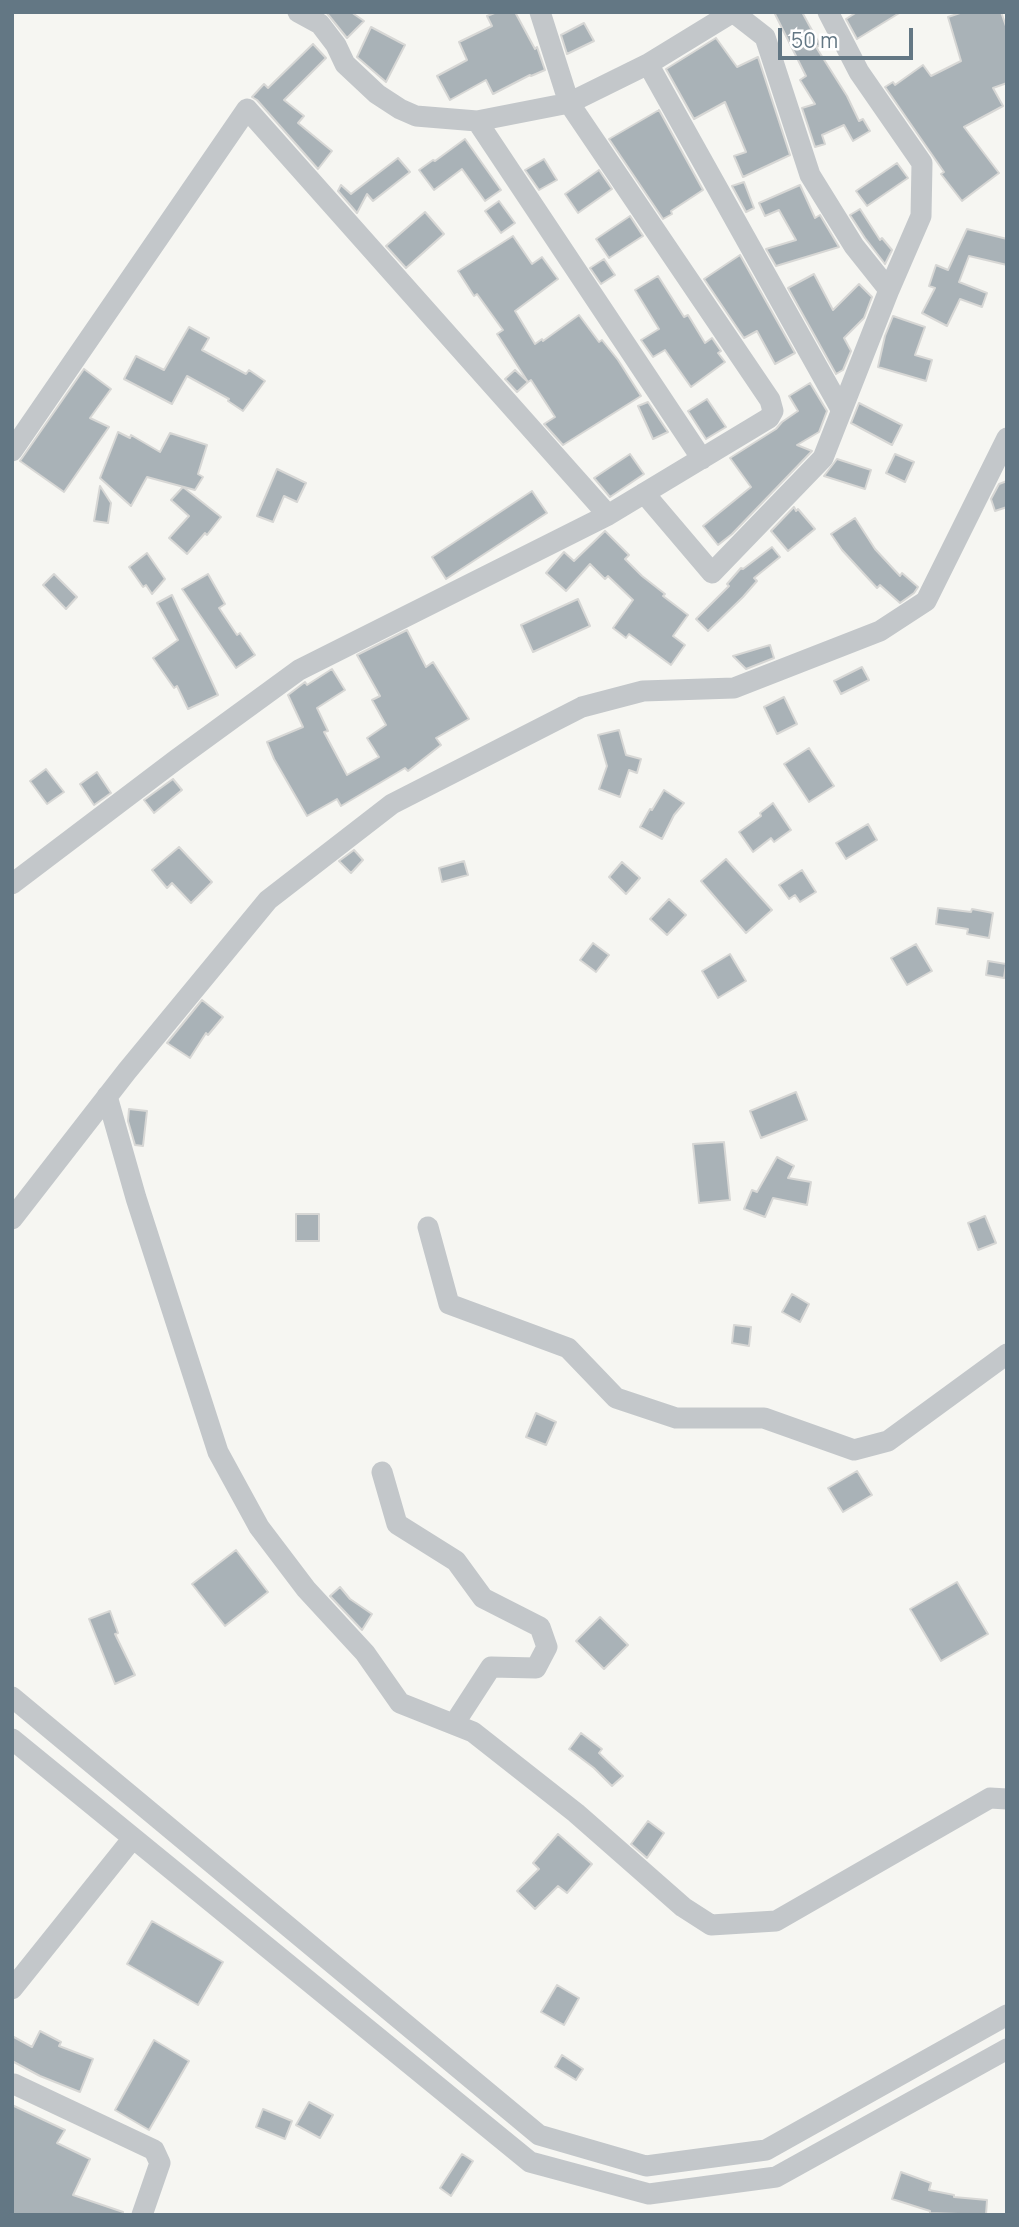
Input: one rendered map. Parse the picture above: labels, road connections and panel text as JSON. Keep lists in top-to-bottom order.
{
  "scale_bar": "50 m"
}
